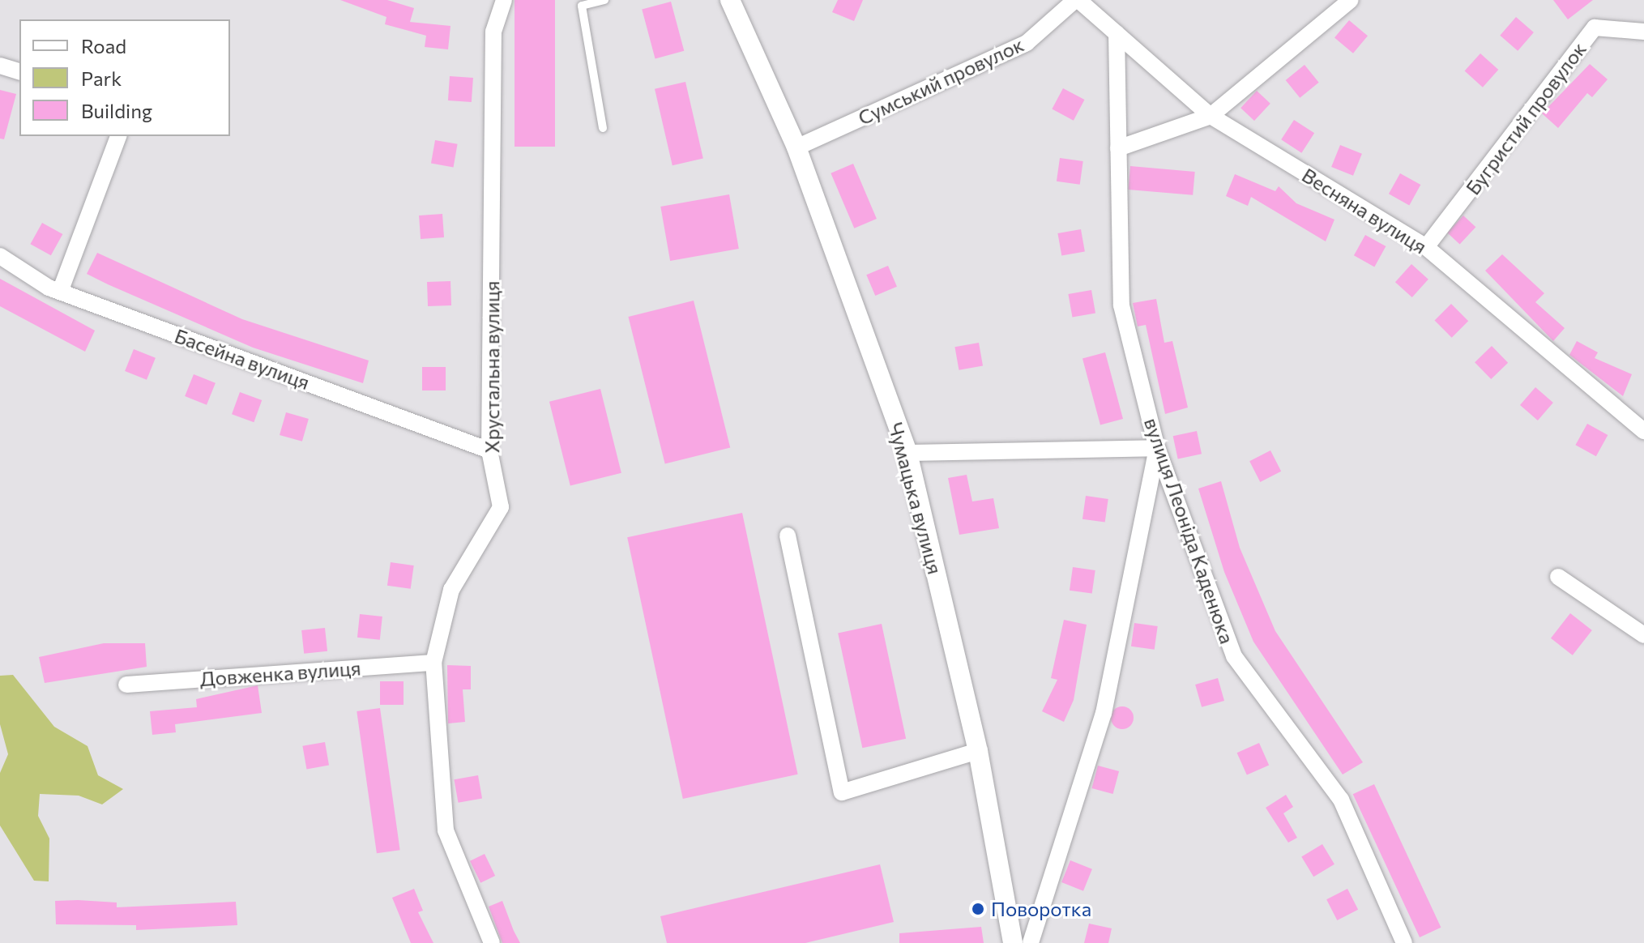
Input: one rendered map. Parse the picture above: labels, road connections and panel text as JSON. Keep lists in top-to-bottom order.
{
  "streets": {
    "street": [
      "Сумський провулок",
      "Бугристий провулок",
      "Весняна вулиця",
      "Басейна вулиця",
      "Хрустальна вулиця",
      "Чумацька вулиця",
      "вулиця Леоніда Каденюка",
      "Довженка вулиця"
    ]
  },
  "crossings": [
    ["Сумський провулок", "Весняна вулиця"],
    ["Сумський провулок", "Чумацька вулиця"],
    ["Бугристий провулок", "Весняна вулиця"],
    ["Весняна вулиця", "вулиця Леоніда Каденюка"],
    ["Басейна вулиця", "Хрустальна вулиця"],
    ["Хрустальна вулиця", "Довженка вулиця"]
  ],
  "places": ["Поворотка"],
  "legend": ["Road", "Park", "Building"]
}
